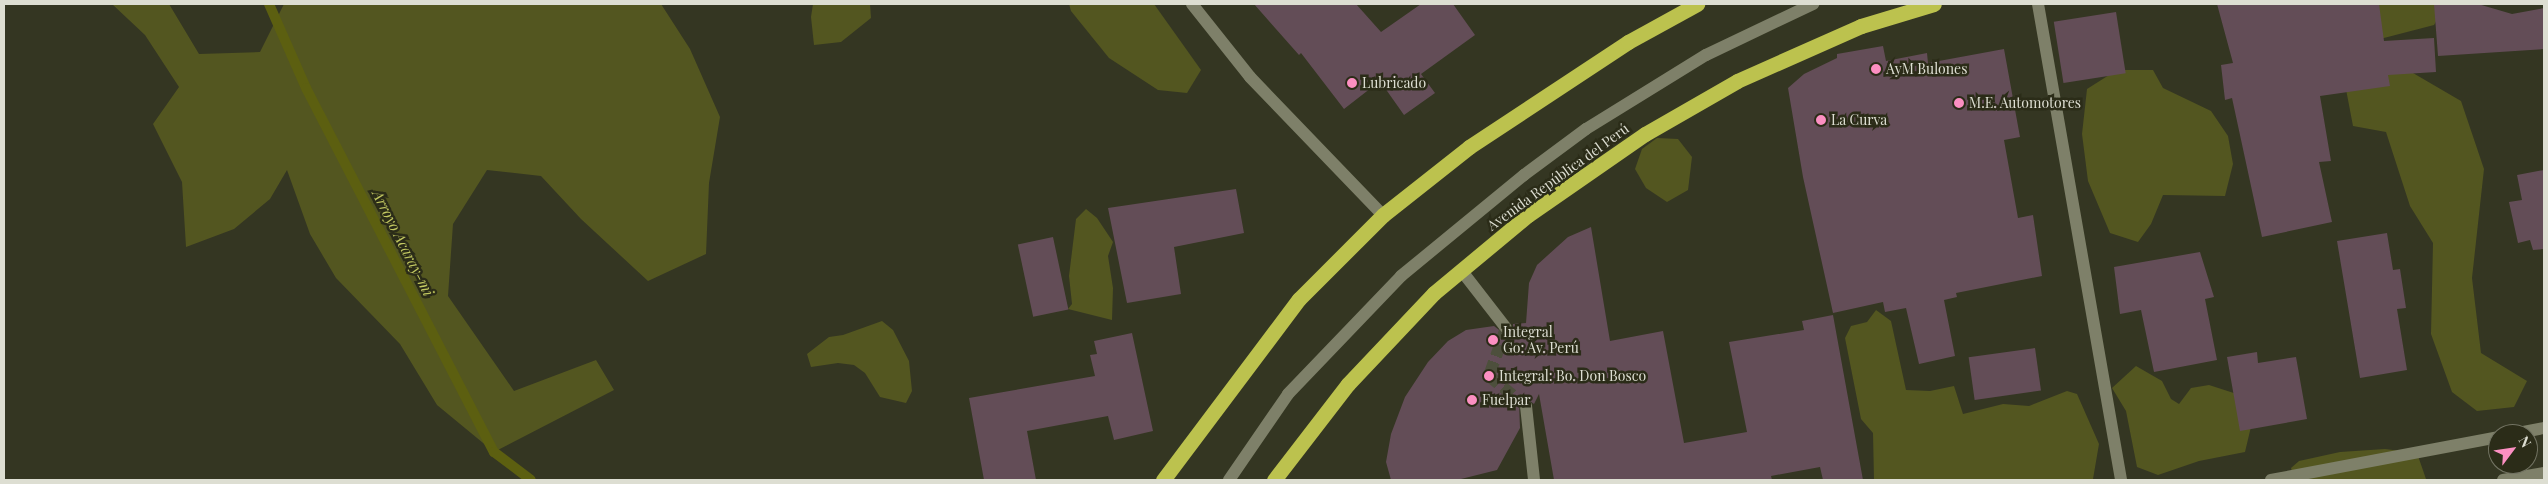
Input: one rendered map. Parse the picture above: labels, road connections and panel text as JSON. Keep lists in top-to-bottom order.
{
  "streets": {
    "highway": ["Avenida República del Perú"]
  },
  "water": ["Arroyo Acaray-mi"],
  "places": [
    "AyM Bulones",
    "Lubricado",
    "M.E. Automotores",
    "La Curva",
    "Integral Go: Av. Perú",
    "Integral: Bo. Don Bosco",
    "Fuelpar"
  ],
  "north": "top right"
}
